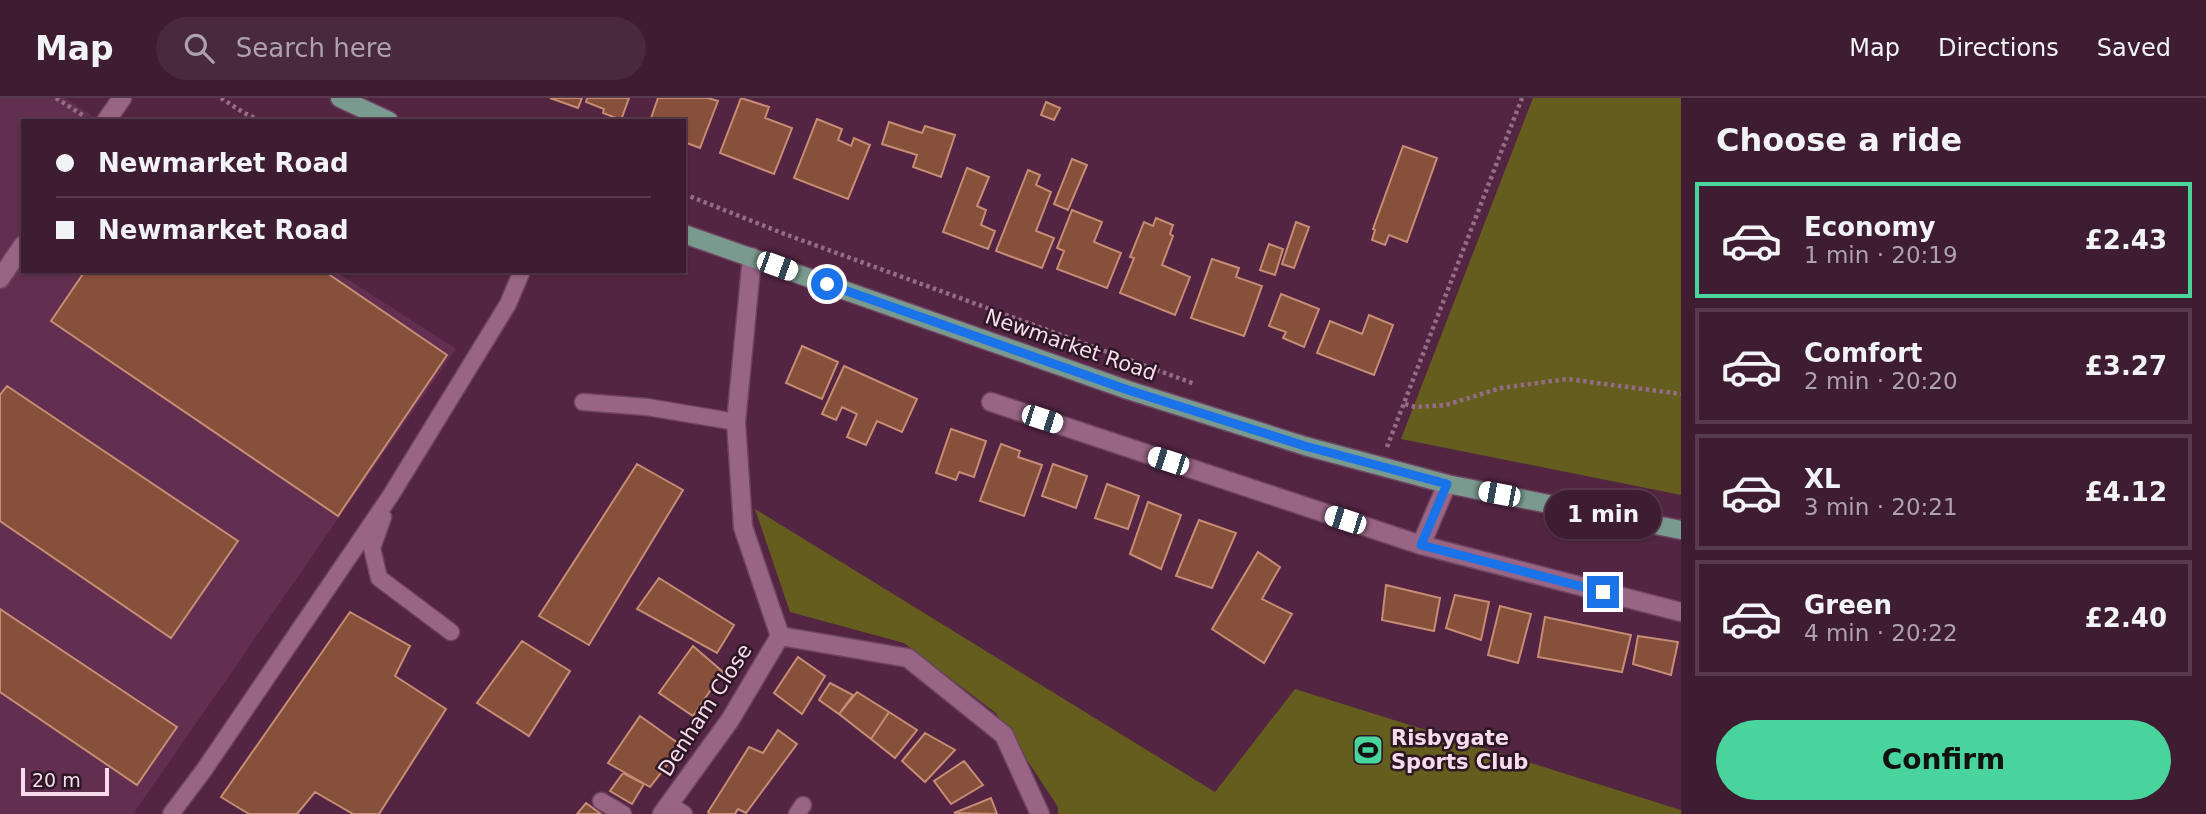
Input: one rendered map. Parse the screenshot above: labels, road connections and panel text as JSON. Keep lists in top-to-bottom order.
{
  "streets": {
    "main road": ["Newmarket Road"],
    "street": ["Denham Close"]
  },
  "crossings": [
    ["Newmarket Road", "Denham Close"]
  ],
  "places": {
    "sports": ["Risbygate Sports Club"]
  },
  "scale_bar": "20 m",
  "page": {
    "header": "Map",
    "search": "Search here",
    "nav": ["Map", "Directions", "Saved"],
    "heading": "Choose a ride",
    "banner": ["Newmarket Road", "Newmarket Road"],
    "list": [
      {
        "name": "Economy",
        "note": "1 min · 20:19",
        "value": "£2.43"
      },
      {
        "name": "Comfort",
        "note": "2 min · 20:20",
        "value": "£3.27"
      },
      {
        "name": "XL",
        "note": "3 min · 20:21",
        "value": "£4.12"
      },
      {
        "name": "Green",
        "note": "4 min · 20:22",
        "value": "£2.40"
      }
    ],
    "bubble": "1 min",
    "buttons": "Confirm",
    "scale": "20 m"
  }
}
